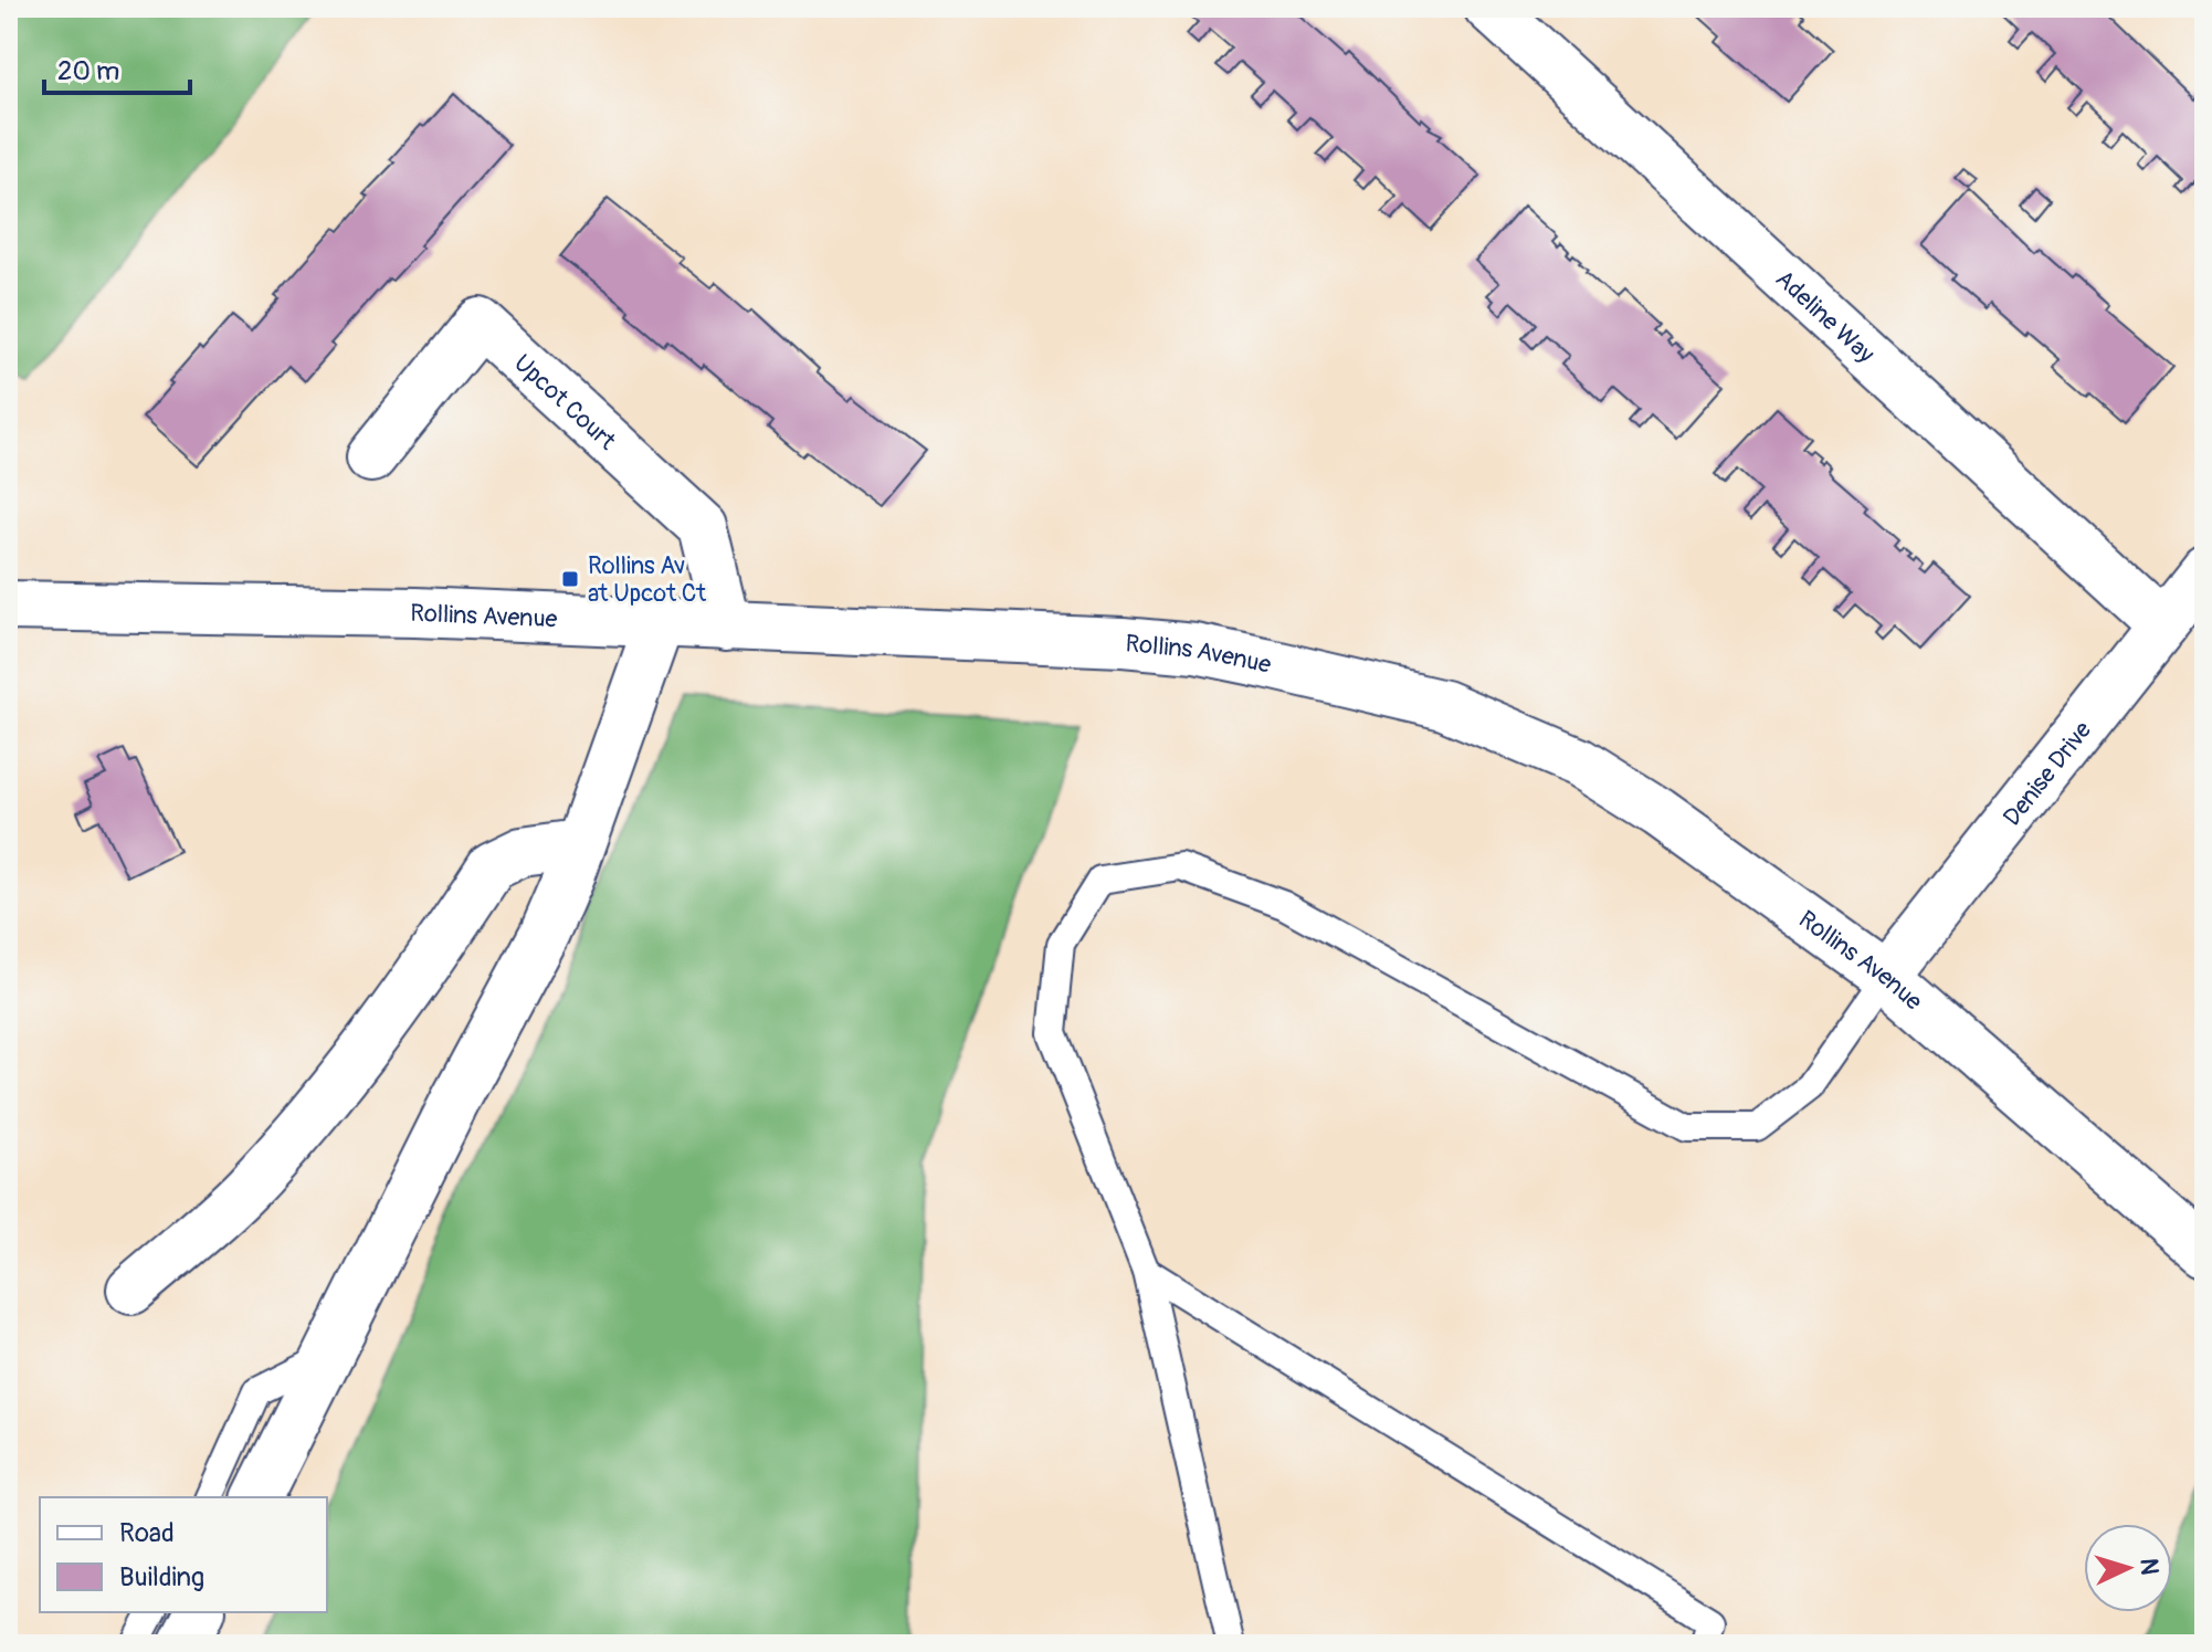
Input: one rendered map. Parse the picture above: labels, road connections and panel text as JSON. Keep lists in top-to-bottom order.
{
  "streets": {
    "street": [
      "Adeline Way",
      "Upcot Court",
      "Rollins Avenue",
      "Denise Drive"
    ]
  },
  "crossings": [
    ["Adeline Way", "Denise Drive"],
    ["Upcot Court", "Rollins Avenue"],
    ["Rollins Avenue", "Denise Drive"]
  ],
  "places": {
    "transit": ["Rollins Av at Upcot Ct"]
  },
  "legend": ["Road", "Building"],
  "scale_bar": "20 m",
  "north": "right"
}
